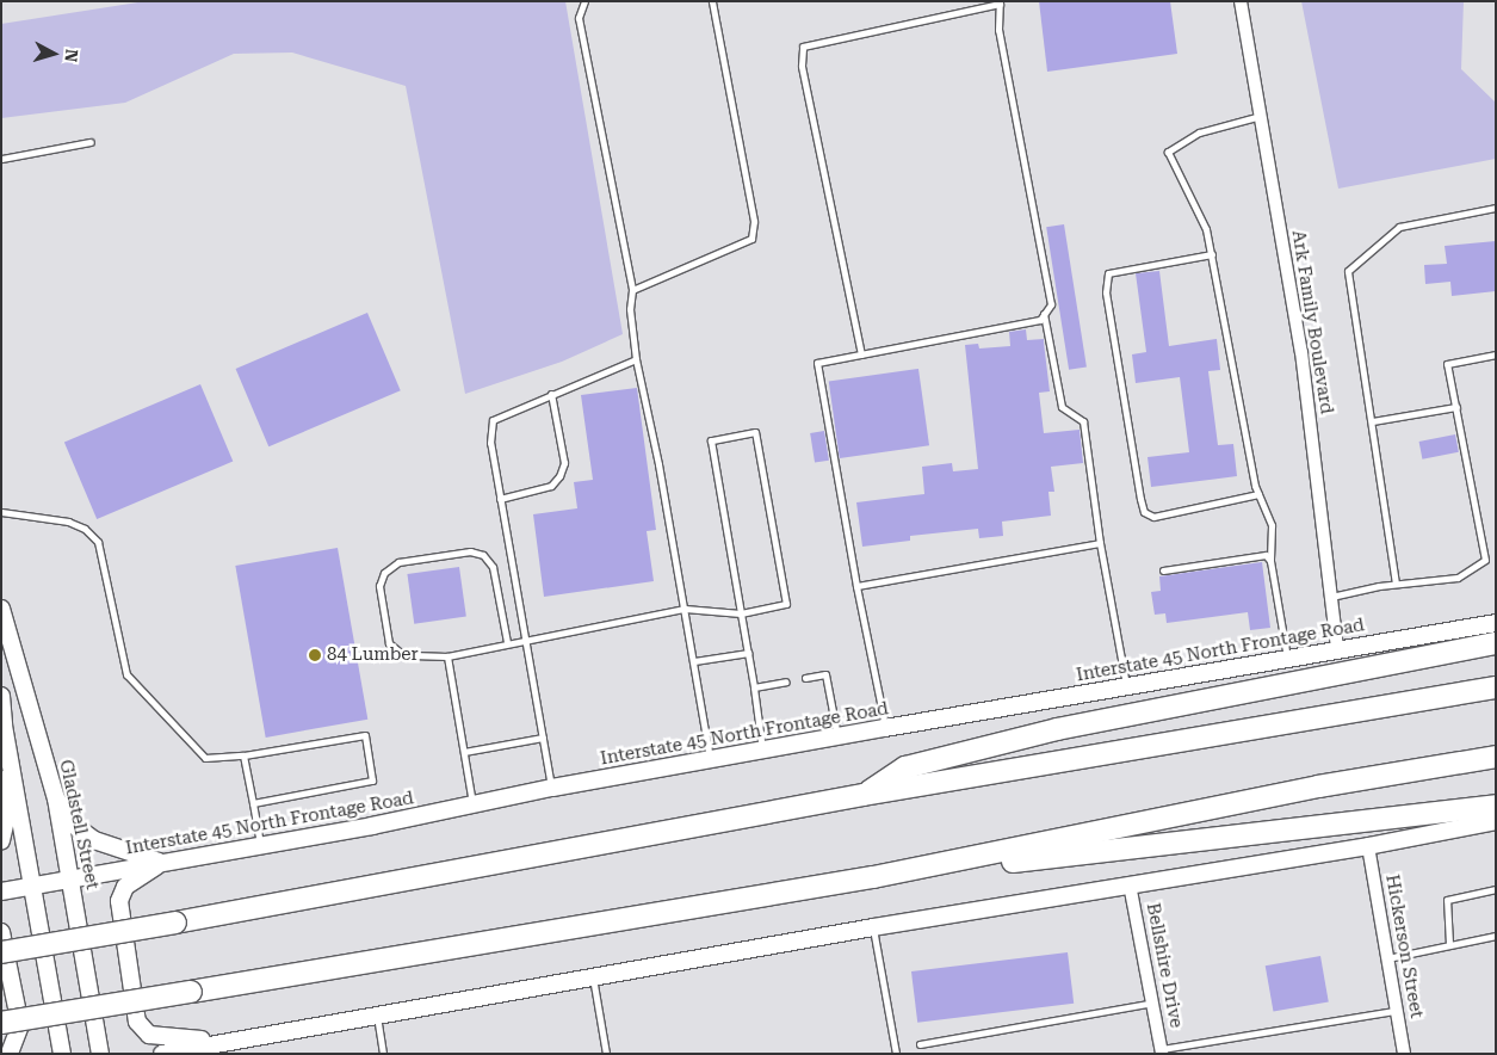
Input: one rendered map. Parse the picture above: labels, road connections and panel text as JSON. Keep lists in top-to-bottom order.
{
  "streets": {
    "main road": ["Interstate 45 North Frontage Road", "Gladstell Street"],
    "street": ["Ark Family Boulevard", "Hickerson Street", "Bellshire Drive"]
  },
  "crossings": [
    ["Ark Family Boulevard", "Interstate 45 North Frontage Road"],
    ["Interstate 45 North Frontage Road", "Gladstell Street"]
  ],
  "places": ["84 Lumber"],
  "north": "right"
}
